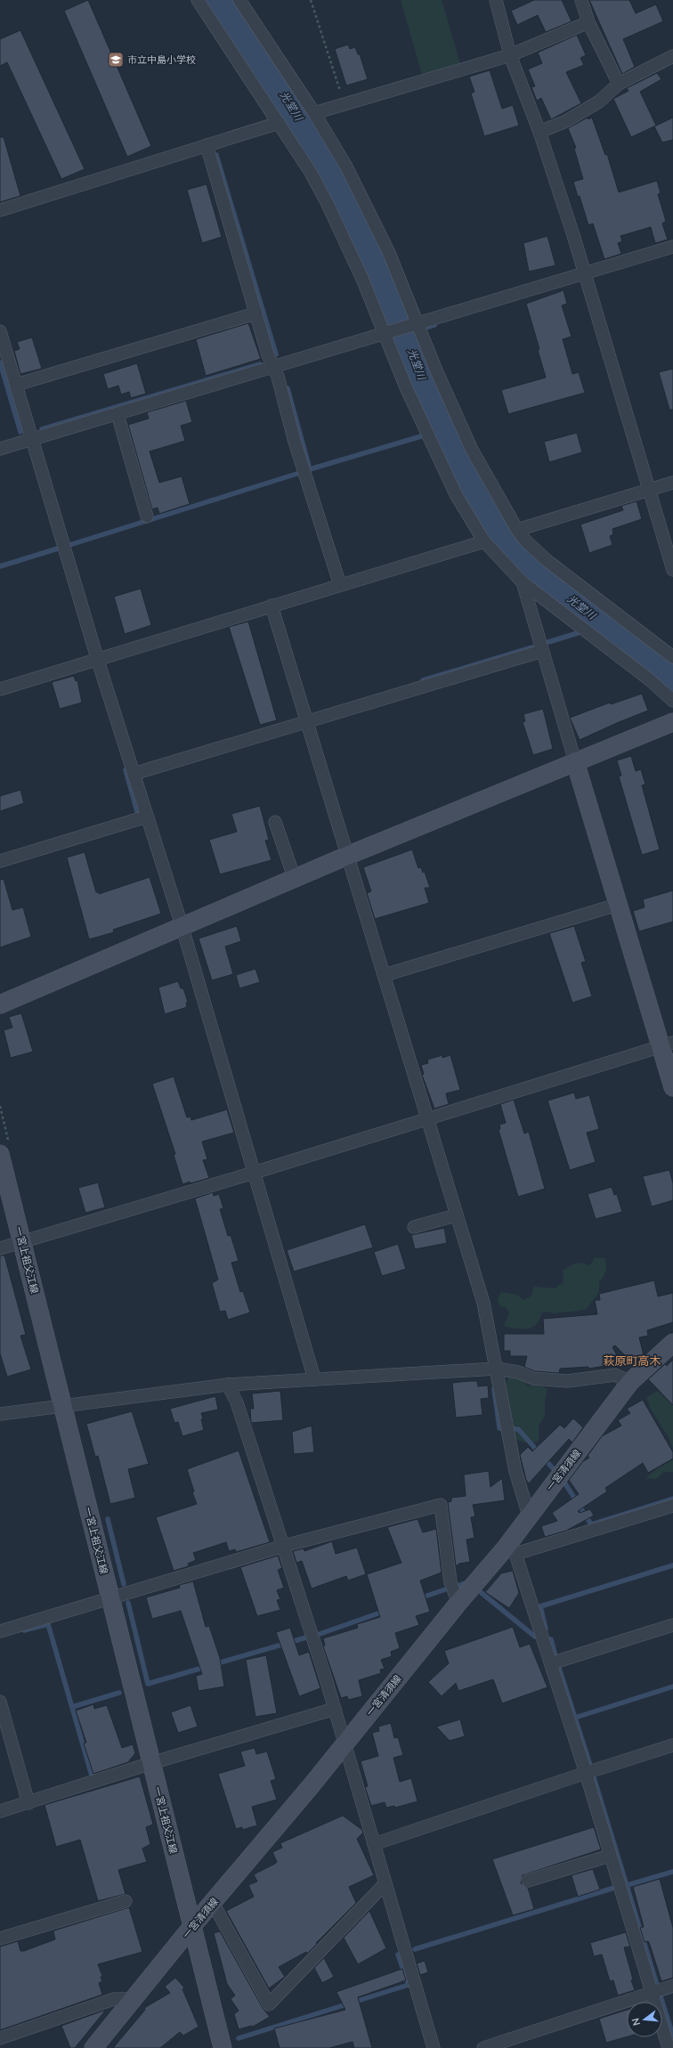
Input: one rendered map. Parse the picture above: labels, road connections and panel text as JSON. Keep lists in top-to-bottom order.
{
  "streets": {
    "main road": ["一宮上祖父江線", "一宮清須線"]
  },
  "crossings": [
    ["一宮上祖父江線", "一宮清須線"]
  ],
  "districts": ["萩原町高木"],
  "water": ["光堂川"],
  "places": {
    "school or university": ["市立中島小学校"]
  },
  "north": "left"
}
